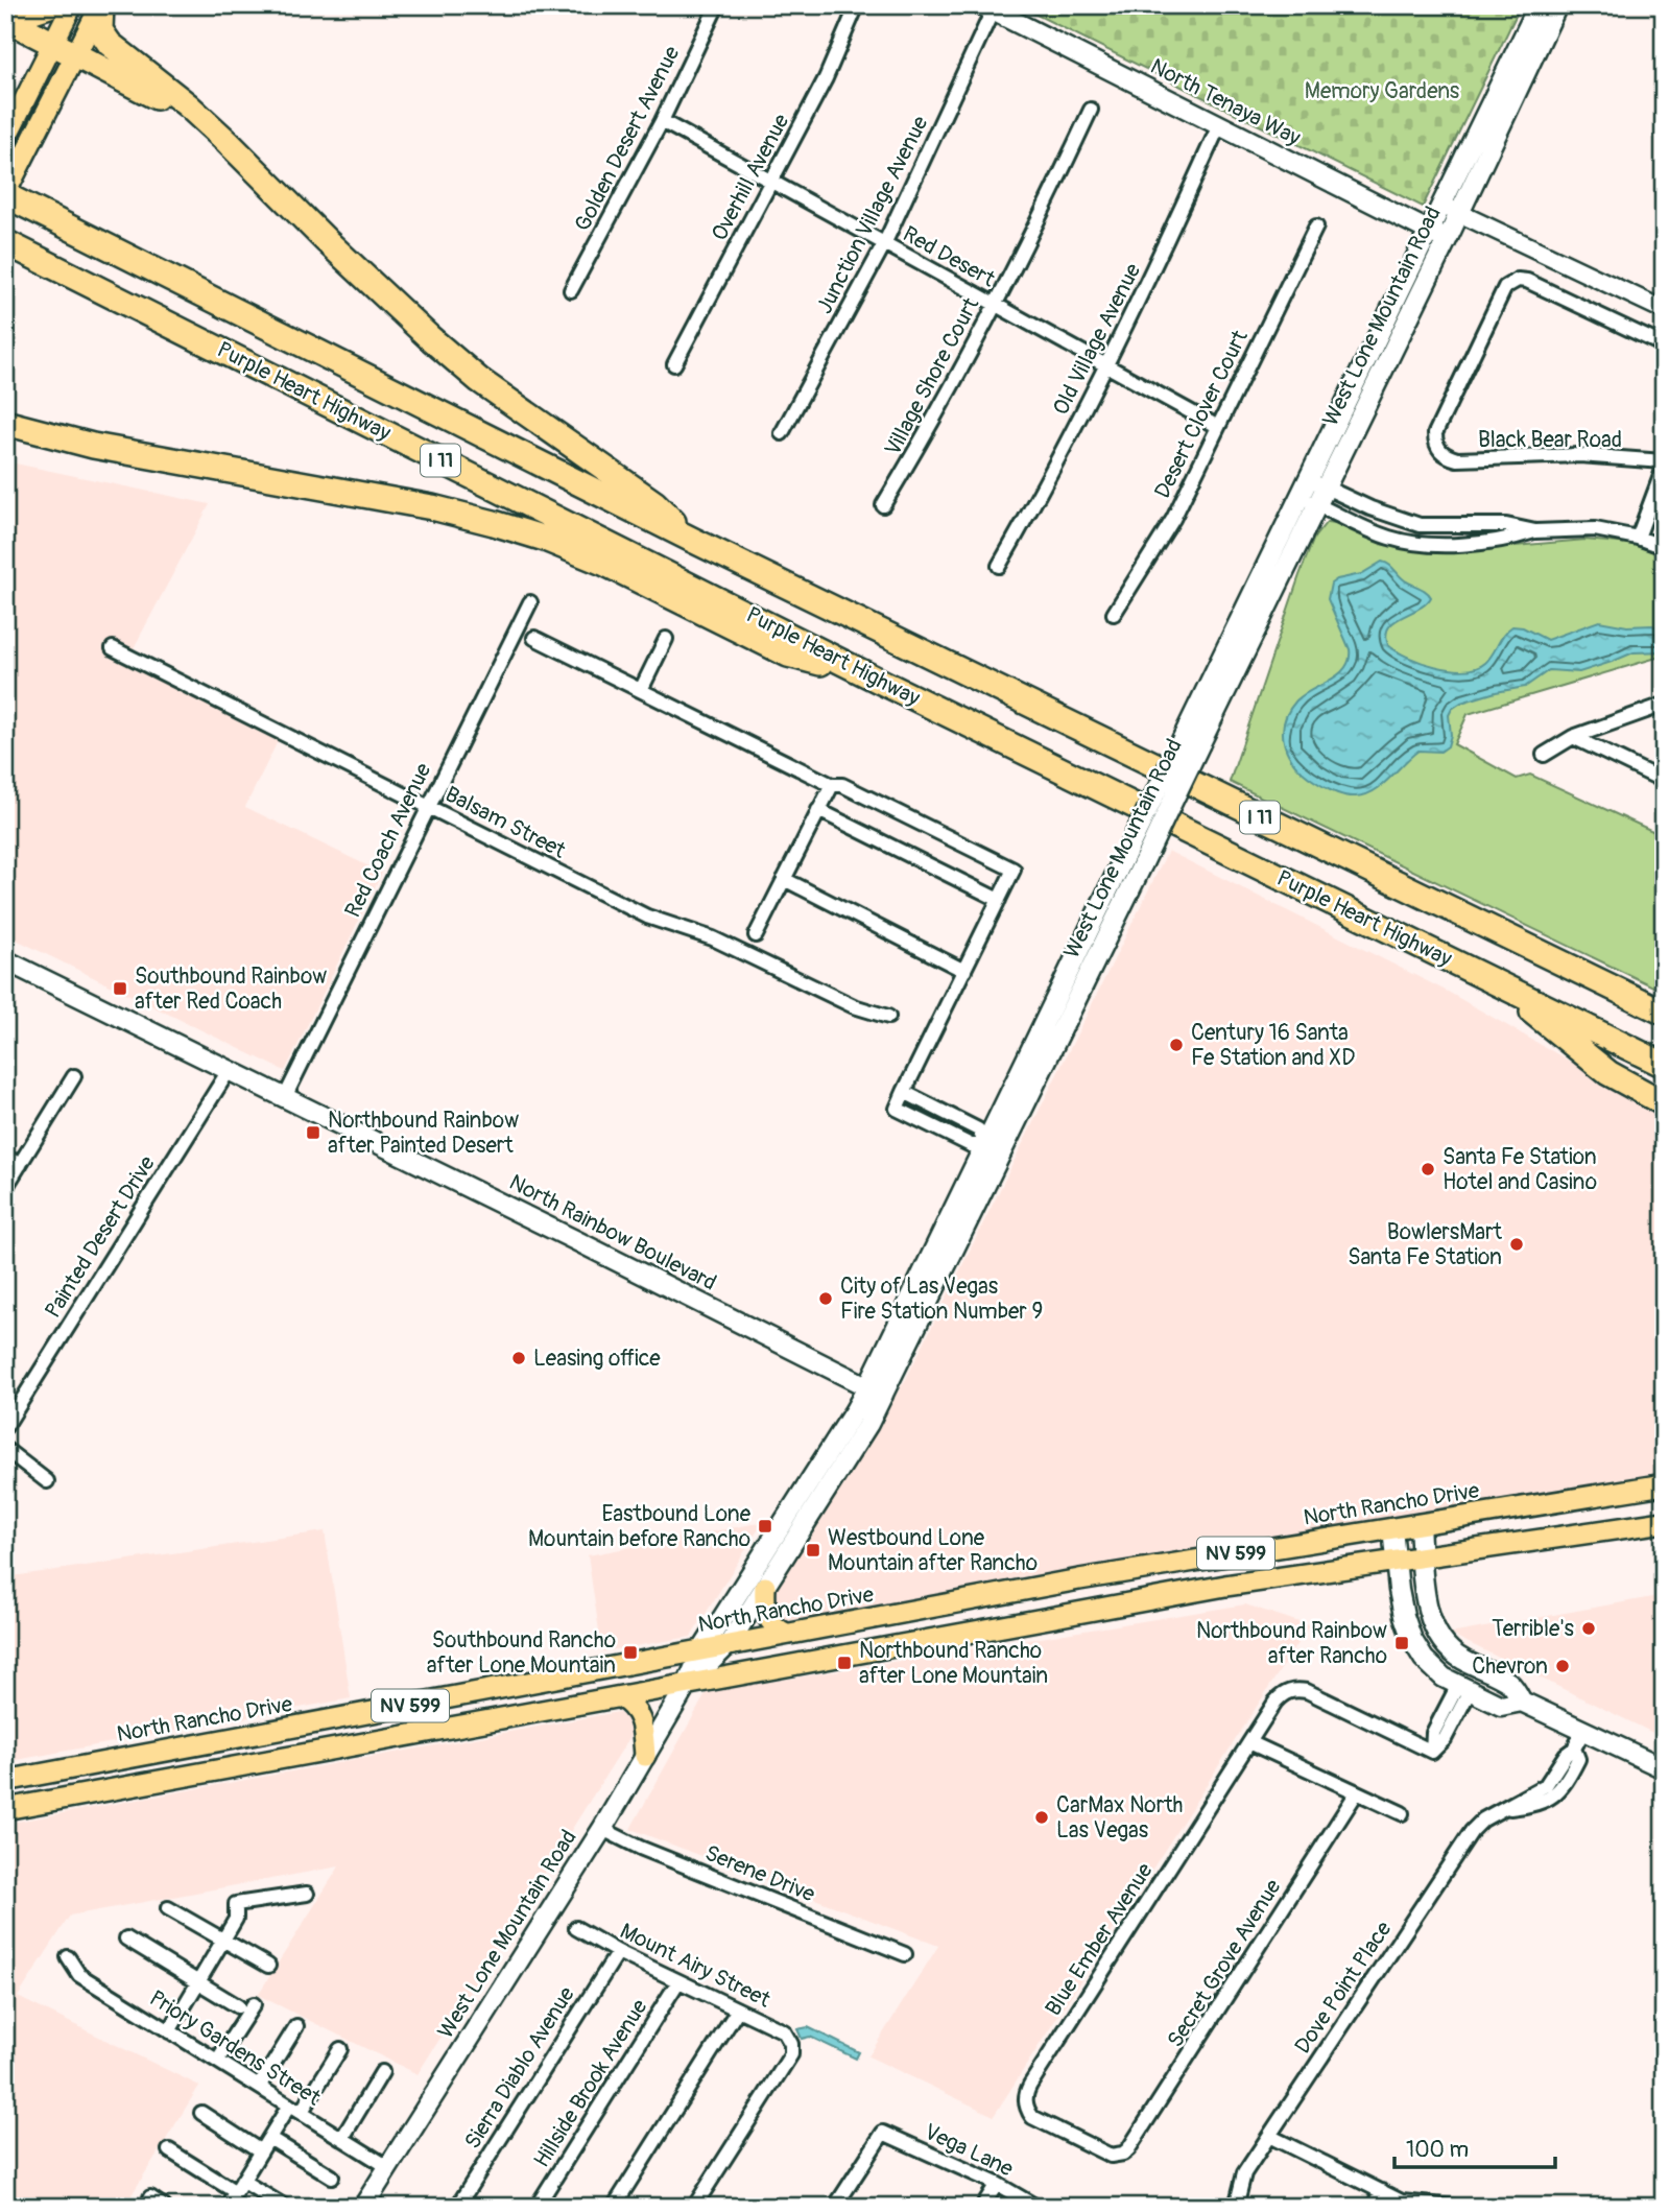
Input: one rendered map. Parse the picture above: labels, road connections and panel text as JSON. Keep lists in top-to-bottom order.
{
  "streets": {
    "highway": ["Purple Heart Highway", "I 11"],
    "main road": [
      "North Tenaya Way",
      "West Lone Mountain Road",
      "North Rainbow Boulevard",
      "North Rancho Drive",
      "NV 599"
    ],
    "street": [
      "Golden Desert Avenue",
      "Overhill Avenue",
      "Junction Village Avenue",
      "Red Desert",
      "Old Village Avenue",
      "Village Shore Court",
      "Desert Clover Court",
      "Black Bear Road",
      "Balsam Street",
      "Red Coach Avenue",
      "Painted Desert Drive",
      "Serene Drive",
      "Blue Ember Avenue",
      "Secret Grove Avenue",
      "Mount Airy Street",
      "Dove Point Place",
      "Priory Gardens Street",
      "Sierra Diablo Avenue",
      "Hillside Brook Avenue",
      "Vega Lane"
    ]
  },
  "crossings": [
    ["North Tenaya Way", "Junction Village Avenue"],
    ["North Tenaya Way", "West Lone Mountain Road"],
    ["North Tenaya Way", "Old Village Avenue"],
    ["Golden Desert Avenue", "Red Desert"],
    ["Overhill Avenue", "Red Desert"],
    ["Junction Village Avenue", "Red Desert"],
    ["Red Desert", "Old Village Avenue"],
    ["Red Desert", "Village Shore Court"],
    ["Red Desert", "Desert Clover Court"],
    ["West Lone Mountain Road", "North Rainbow Boulevard"],
    ["West Lone Mountain Road", "North Rancho Drive"],
    ["West Lone Mountain Road", "NV 599"],
    ["West Lone Mountain Road", "Serene Drive"],
    ["West Lone Mountain Road", "Priory Gardens Street"],
    ["Balsam Street", "Red Coach Avenue"],
    ["Red Coach Avenue", "North Rainbow Boulevard"],
    ["North Rainbow Boulevard", "Painted Desert Drive"],
    ["Blue Ember Avenue", "Secret Grove Avenue"],
    ["Mount Airy Street", "Sierra Diablo Avenue"],
    ["Mount Airy Street", "Hillside Brook Avenue"]
  ],
  "parks": ["Memory Gardens"],
  "places": {
    "transit": [
      "Southbound Rainbow after Red Coach",
      "Northbound Rainbow after Painted Desert",
      "Eastbound Lone Mountain before Rancho",
      "Westbound Lone Mountain after Rancho",
      "Northbound Rainbow after Rancho",
      "Southbound Rancho after Lone Mountain",
      "Northbound Rancho after Lone Mountain"
    ],
    "other": [
      "Century 16 Santa Fe Station and XD",
      "Santa Fe Station Hotel and Casino",
      "BowlersMart Santa Fe Station",
      "City of Las Vegas Fire Station Number 9",
      "Leasing office",
      "Terrible's",
      "Chevron",
      "CarMax North Las Vegas"
    ]
  },
  "scale_bar": "100 m"
}
